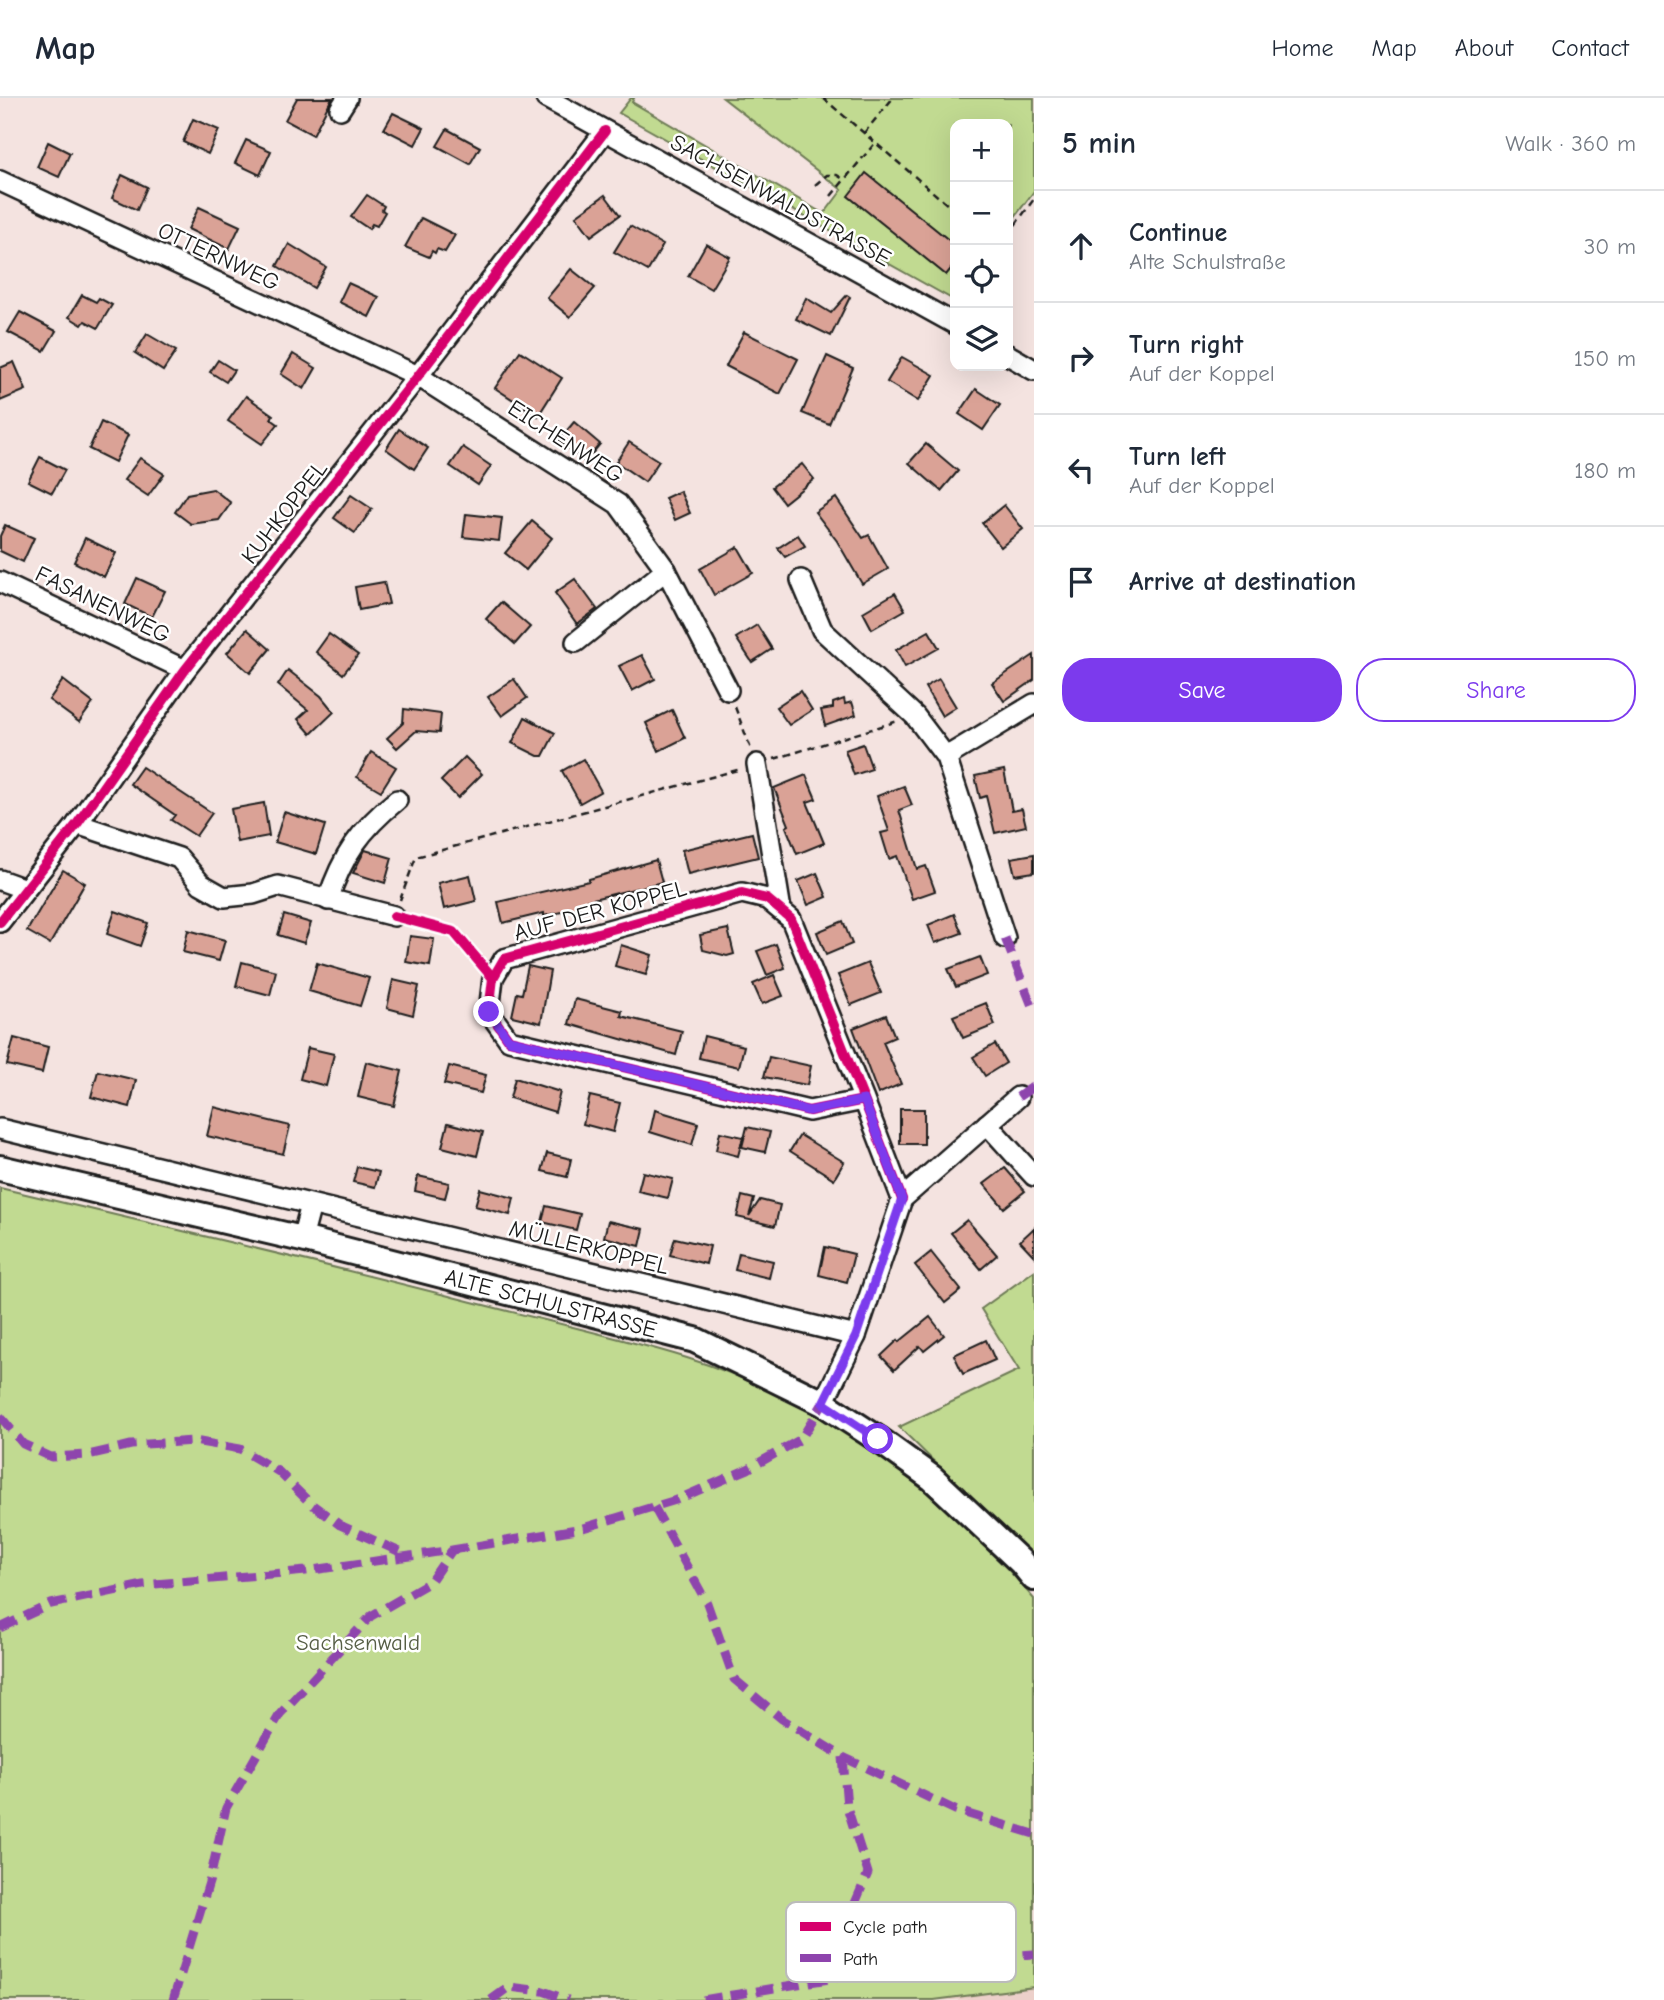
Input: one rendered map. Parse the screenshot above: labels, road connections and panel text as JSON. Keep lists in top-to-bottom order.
{
  "streets": {
    "main road": ["ALTE SCHULSTRASSE"],
    "street": [
      "SACHSENWALDSTRASSE",
      "OTTERNWEG",
      "EICHENWEG",
      "KUHKOPPEL",
      "FASANENWEG",
      "AUF DER KOPPEL",
      "MÜLLERKOPPEL"
    ]
  },
  "crossings": [
    ["SACHSENWALDSTRASSE", "KUHKOPPEL"],
    ["OTTERNWEG", "EICHENWEG"],
    ["OTTERNWEG", "KUHKOPPEL"],
    ["EICHENWEG", "KUHKOPPEL"],
    ["KUHKOPPEL", "FASANENWEG"]
  ],
  "parks": ["Sachsenwald"],
  "legend": ["Cycle path", "Path"],
  "page": {
    "header": "Map",
    "nav": [
      "Home",
      "Map",
      "About",
      "Contact"
    ],
    "heading": ["5 min", "Walk · 360 m"],
    "map_buttons": ["+", "−"],
    "list": [
      ["Continue", "Alte Schulstraße", "30 m"],
      ["Turn right", "Auf der Koppel", "150 m"],
      ["Turn left", "Auf der Koppel", "180 m"],
      "Arrive at destination"
    ],
    "buttons": ["Save", "Share"]
  }
}
